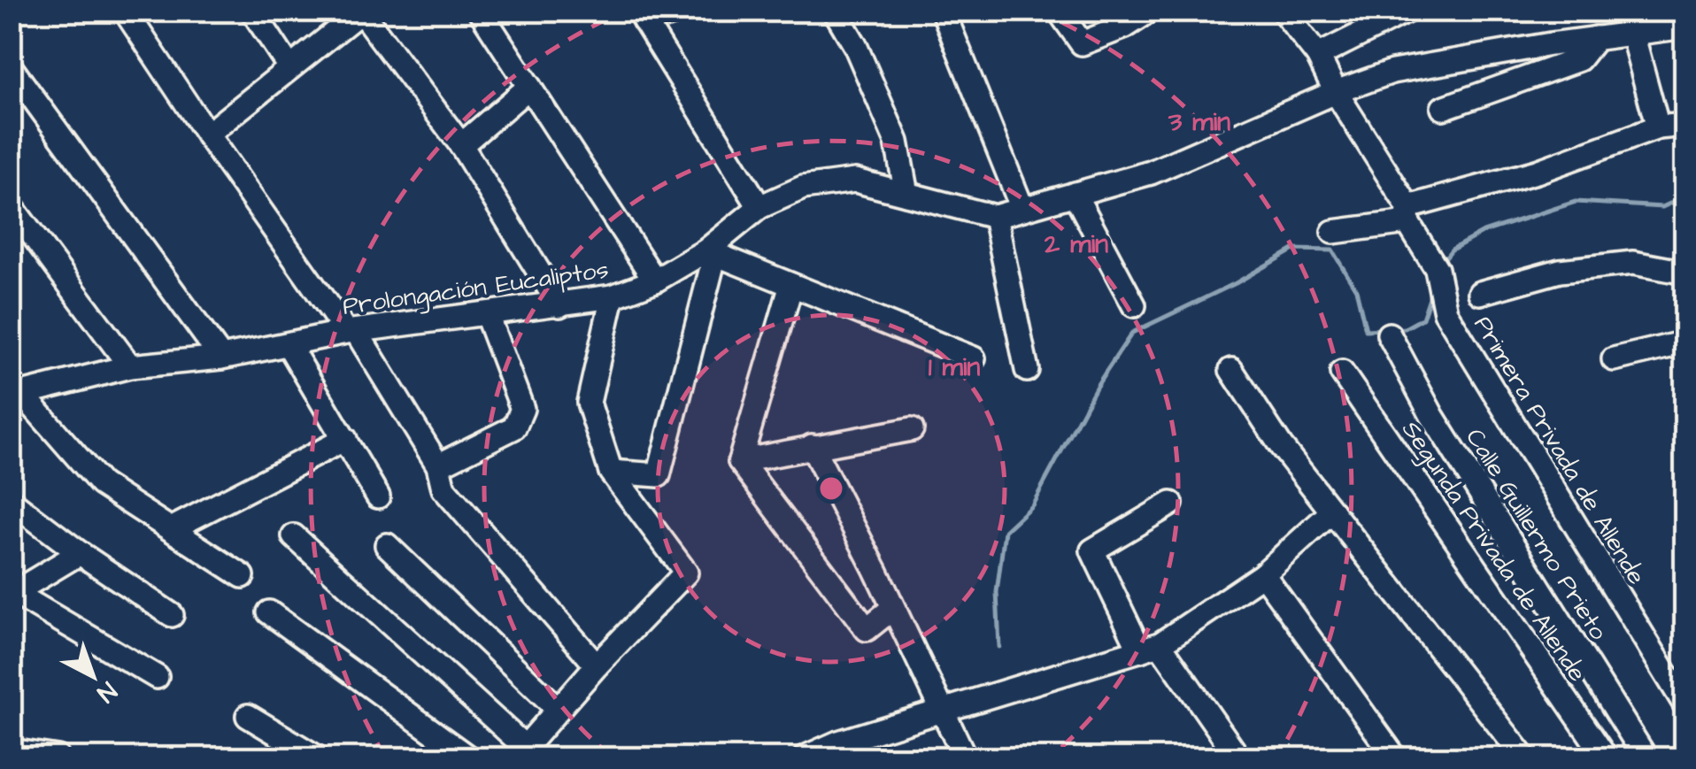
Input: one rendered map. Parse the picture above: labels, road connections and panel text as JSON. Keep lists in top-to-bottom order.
{
  "streets": {
    "street": [
      "Prolongación Eucaliptos",
      "Primera Privada de Allende",
      "Calle Guillermo Prieto",
      "Segunda Privada de Allende"
    ]
  },
  "north": "bottom right",
  "rings": ["3 min", "2 min", "1 min"]
}
